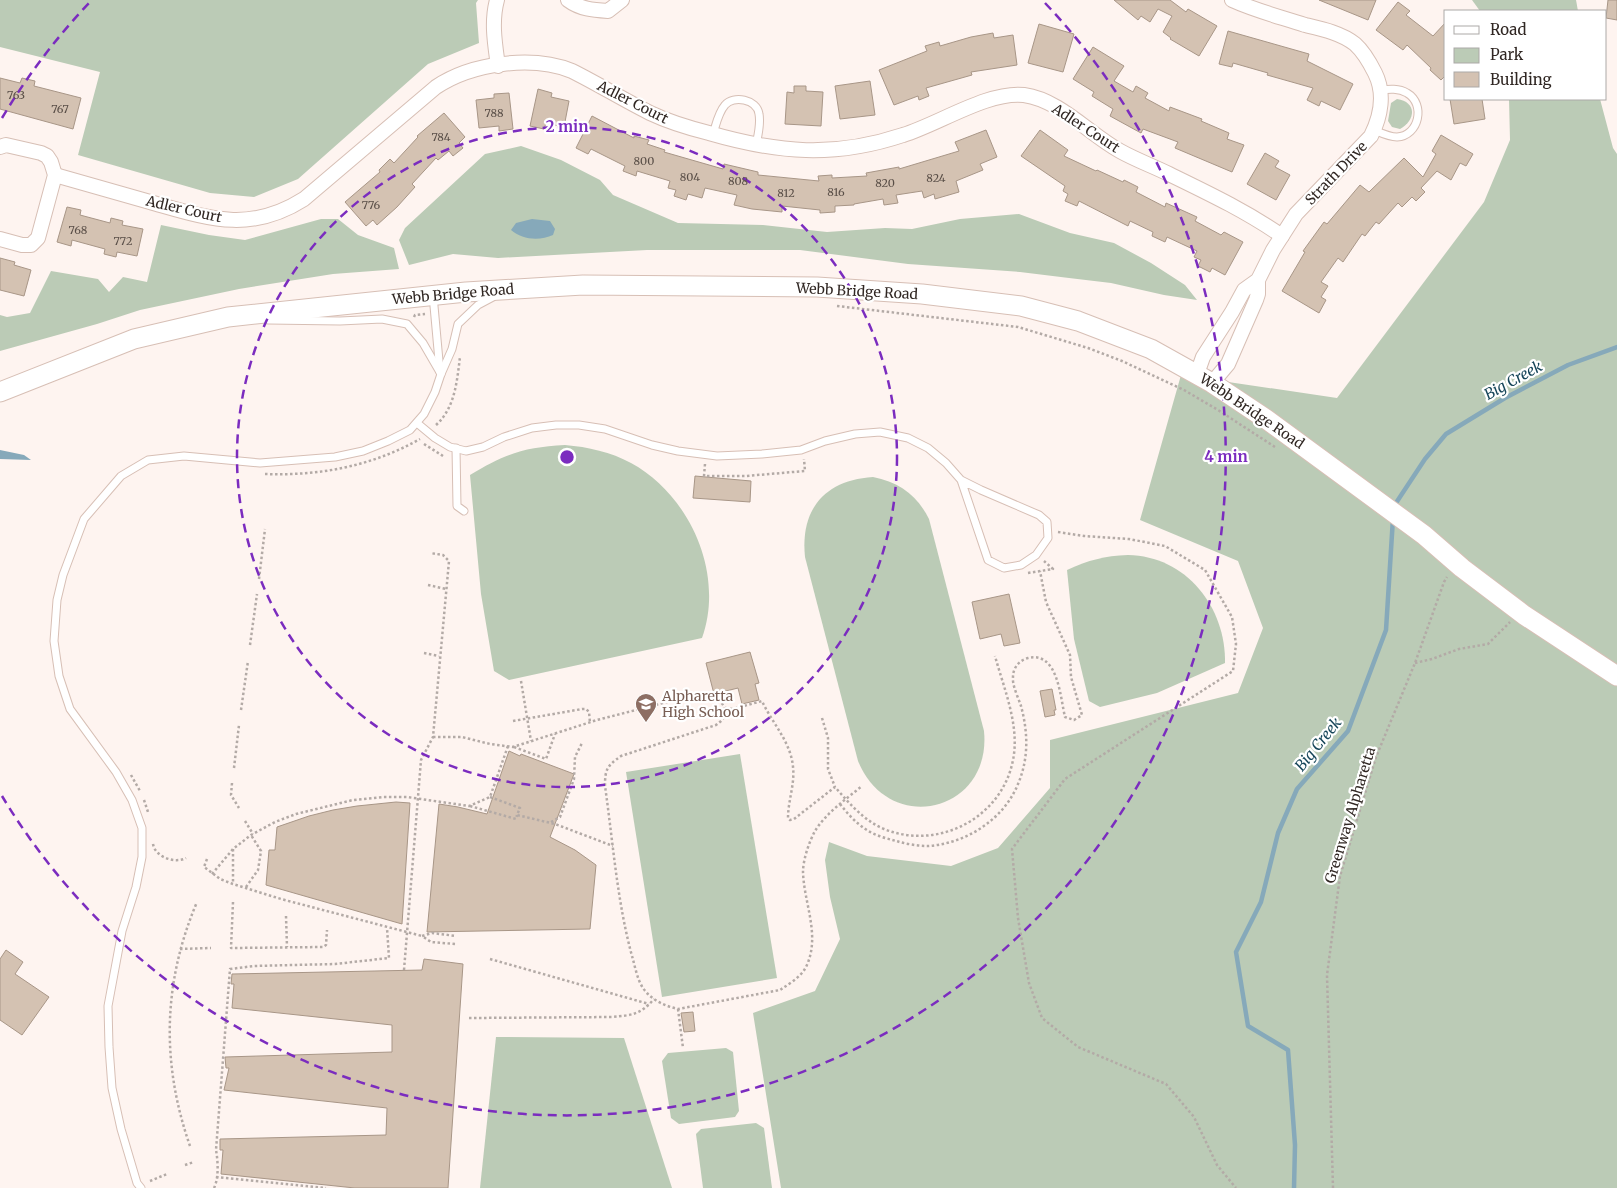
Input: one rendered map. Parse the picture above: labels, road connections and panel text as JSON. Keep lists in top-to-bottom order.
{
  "streets": {
    "street": ["Adler Court", "Strath Drive", "Webb Bridge Road"],
    "path": ["Greenway Alpharetta"]
  },
  "crossings": [
    ["Adler Court", "Strath Drive"],
    ["Strath Drive", "Webb Bridge Road"]
  ],
  "water": ["Big Creek"],
  "places": {
    "school or university": ["Alpharetta High School"]
  },
  "house_numbers": [
    "763",
    "767",
    "788",
    "784",
    "800",
    "804",
    "824",
    "808",
    "820",
    "816",
    "812",
    "776",
    "768",
    "772"
  ],
  "legend": ["Road", "Park", "Building"],
  "rings": ["2 min", "4 min"]
}
